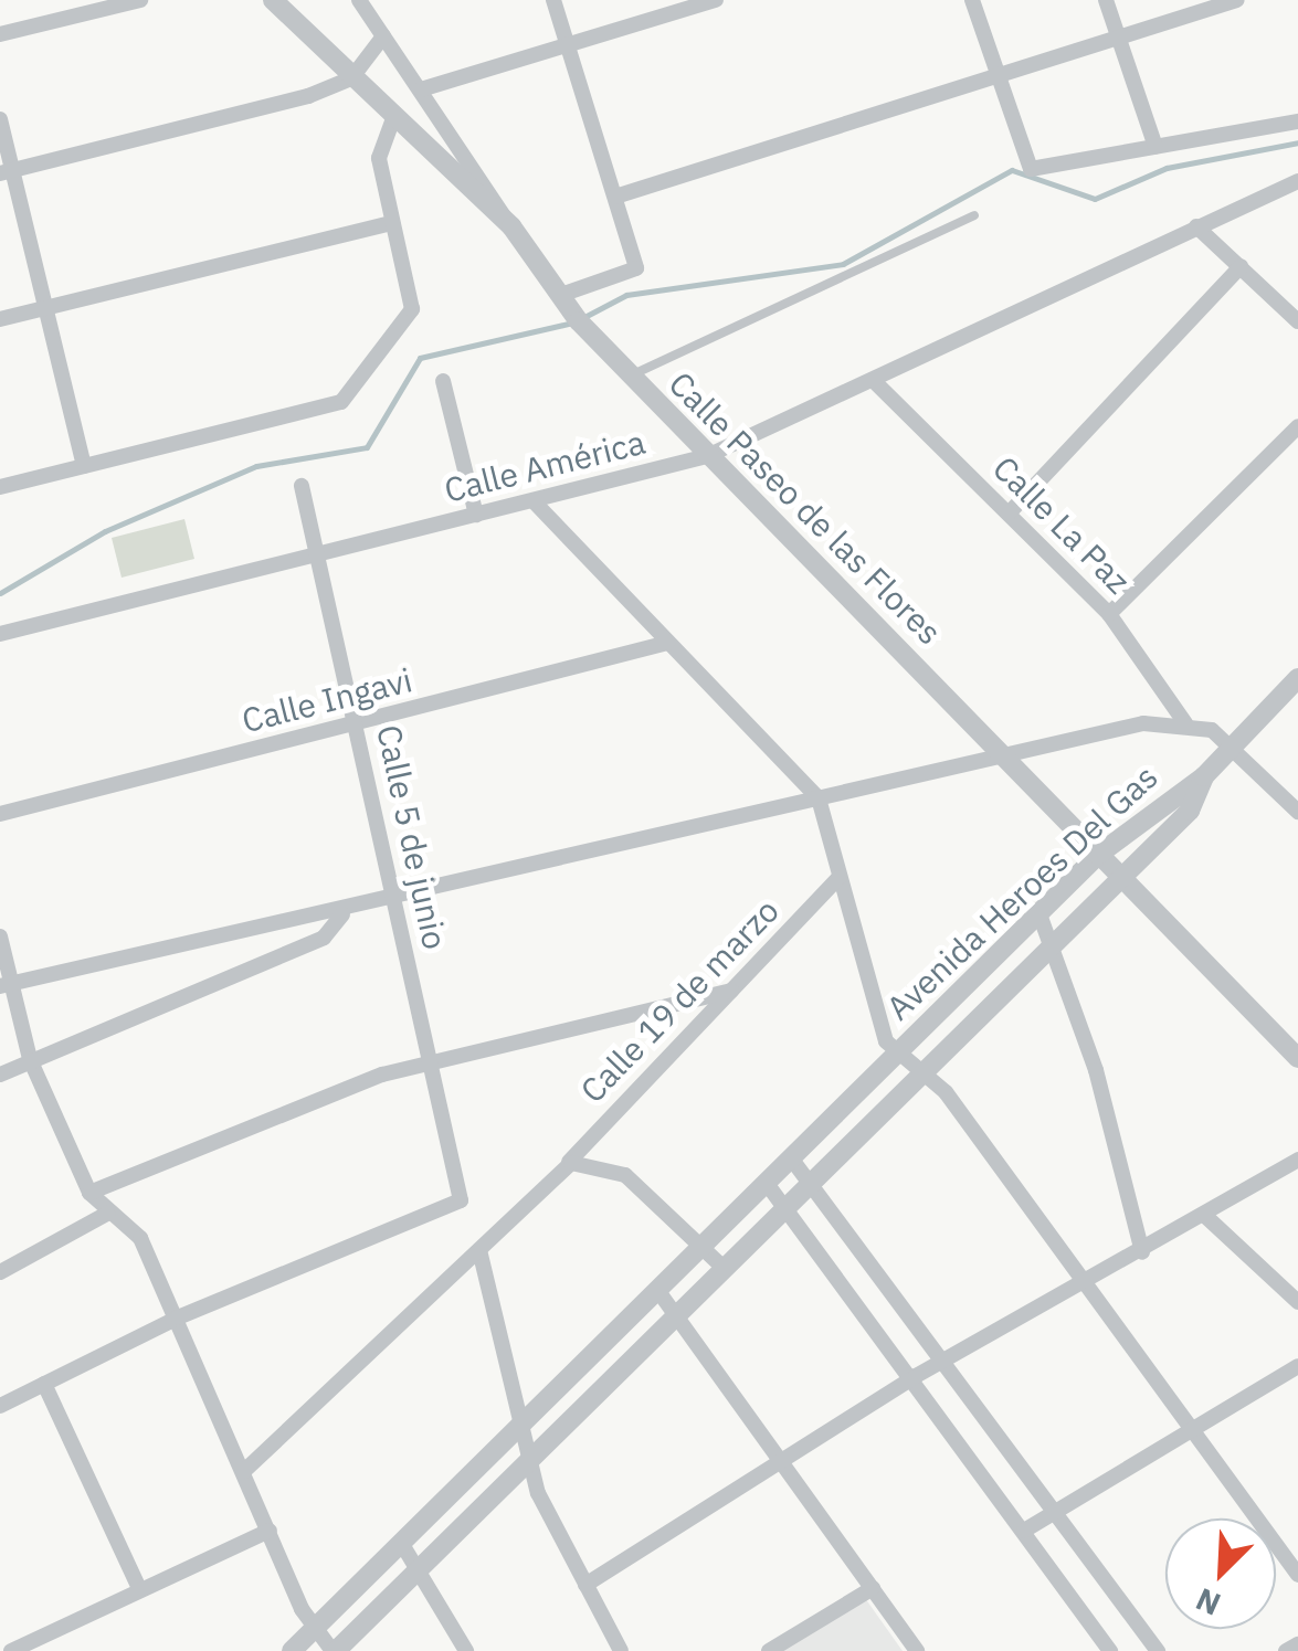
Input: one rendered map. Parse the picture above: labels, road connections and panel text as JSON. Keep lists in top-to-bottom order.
{
  "streets": {
    "street": [
      "Calle América",
      "Calle Paseo de las Flores",
      "Calle La Paz",
      "Calle Ingavi",
      "Calle 5 de junio",
      "Avenida Heroes Del Gas",
      "Calle 19 de marzo"
    ]
  },
  "crossings": [
    ["Calle América", "Calle Paseo de las Flores"],
    ["Calle América", "Calle La Paz"],
    ["Calle América", "Calle 5 de junio"],
    ["Calle Paseo de las Flores", "Avenida Heroes Del Gas"],
    ["Calle Ingavi", "Calle 5 de junio"]
  ],
  "north": "bottom left"
}
